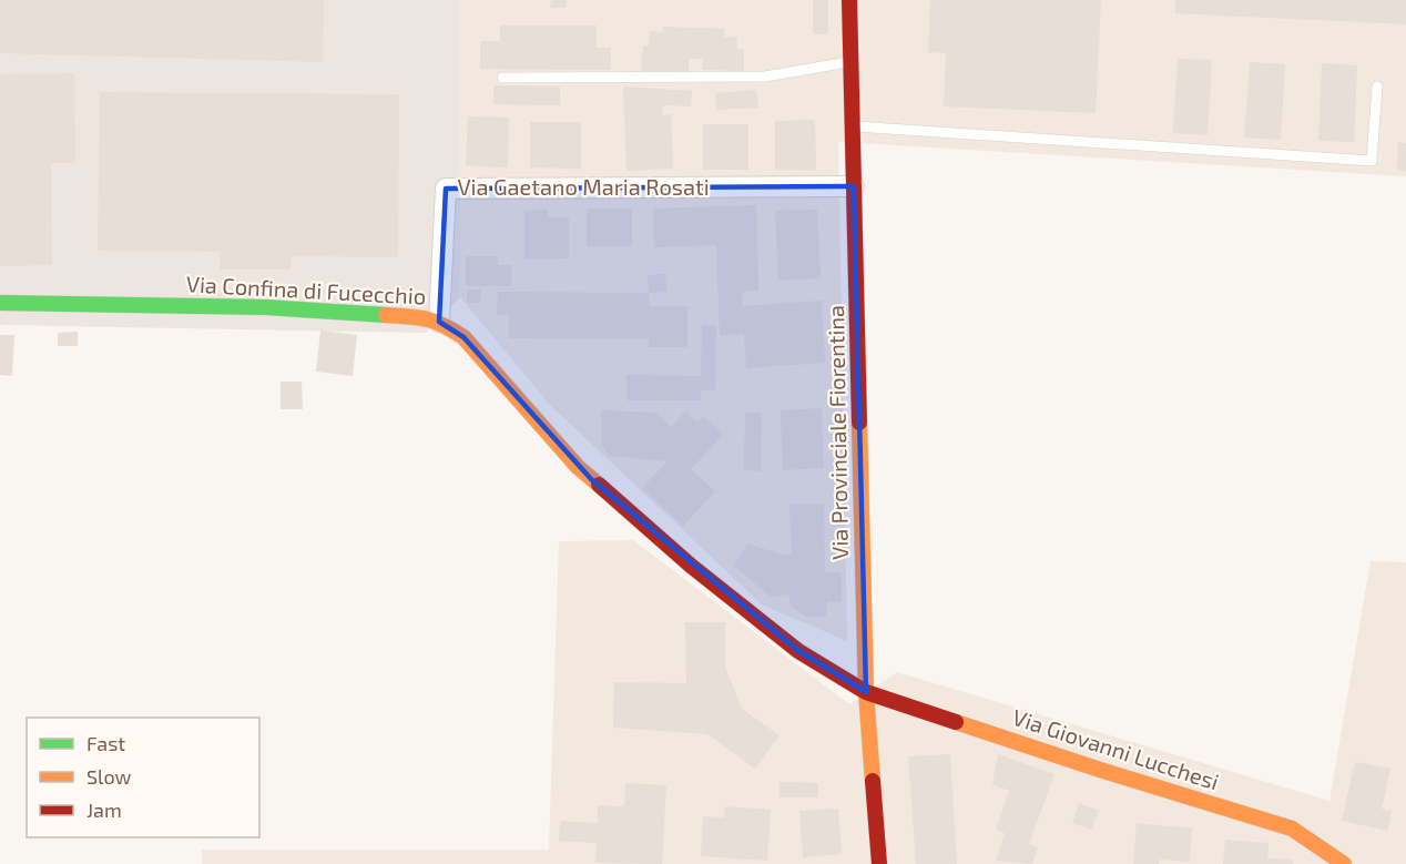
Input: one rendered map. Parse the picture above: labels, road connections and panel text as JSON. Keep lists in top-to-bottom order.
{
  "streets": {
    "street": [
      "Via Gaetano Maria Rosati",
      "Via Confina di Fucecchio",
      "Via Provinciale Fiorentina",
      "Via Giovanni Lucchesi"
    ]
  },
  "crossings": [
    ["Via Gaetano Maria Rosati", "Via Confina di Fucecchio"],
    ["Via Gaetano Maria Rosati", "Via Provinciale Fiorentina"],
    ["Via Confina di Fucecchio", "Via Provinciale Fiorentina"],
    ["Via Confina di Fucecchio", "Via Giovanni Lucchesi"],
    ["Via Provinciale Fiorentina", "Via Giovanni Lucchesi"]
  ],
  "legend": ["Fast", "Slow", "Jam"]
}
